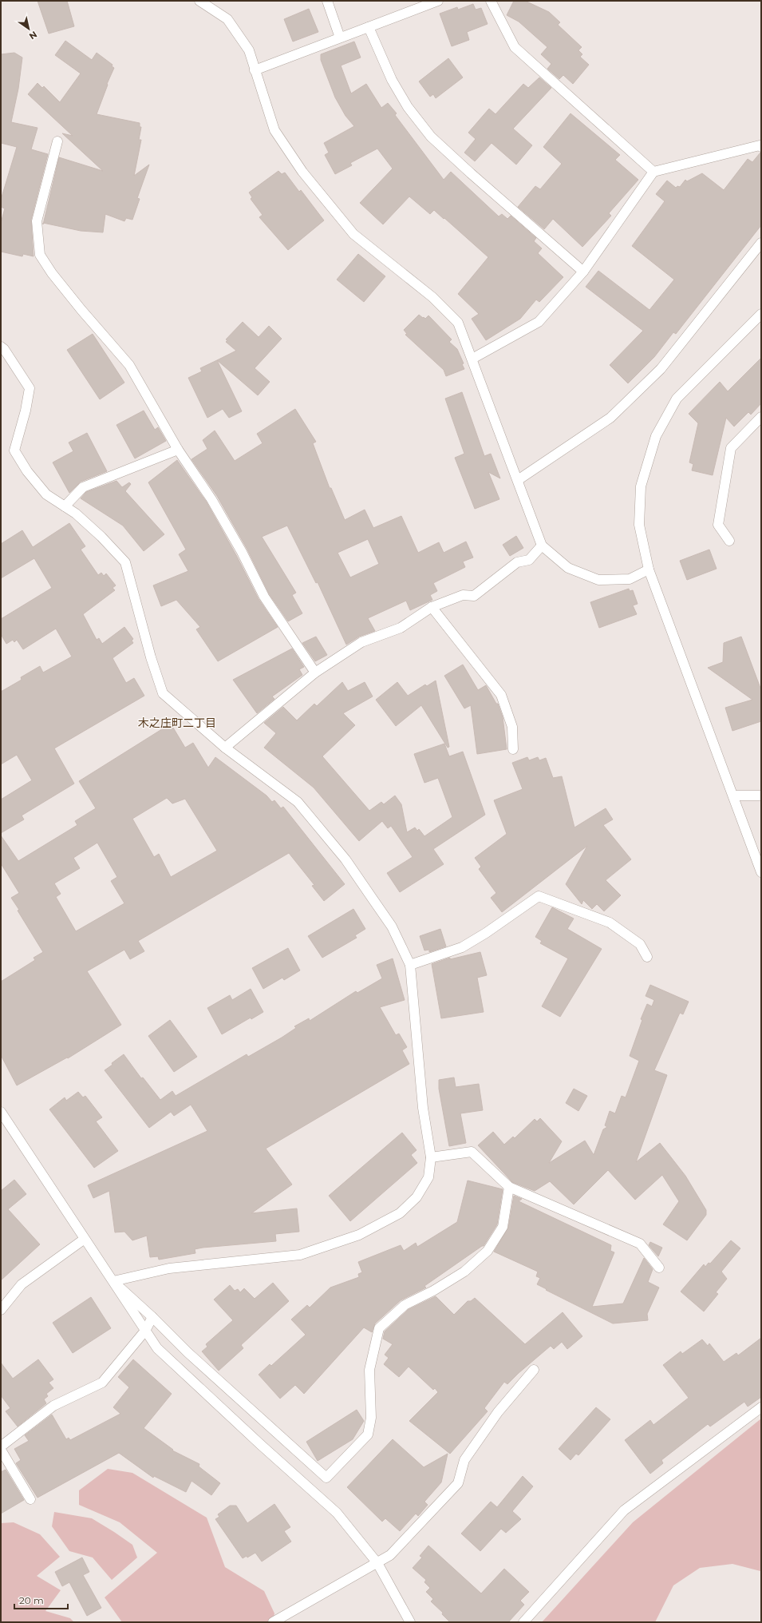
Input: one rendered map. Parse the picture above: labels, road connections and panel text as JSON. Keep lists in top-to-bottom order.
{
  "districts": ["木之庄町二丁目"],
  "scale_bar": "20 m",
  "north": "bottom right"
}
